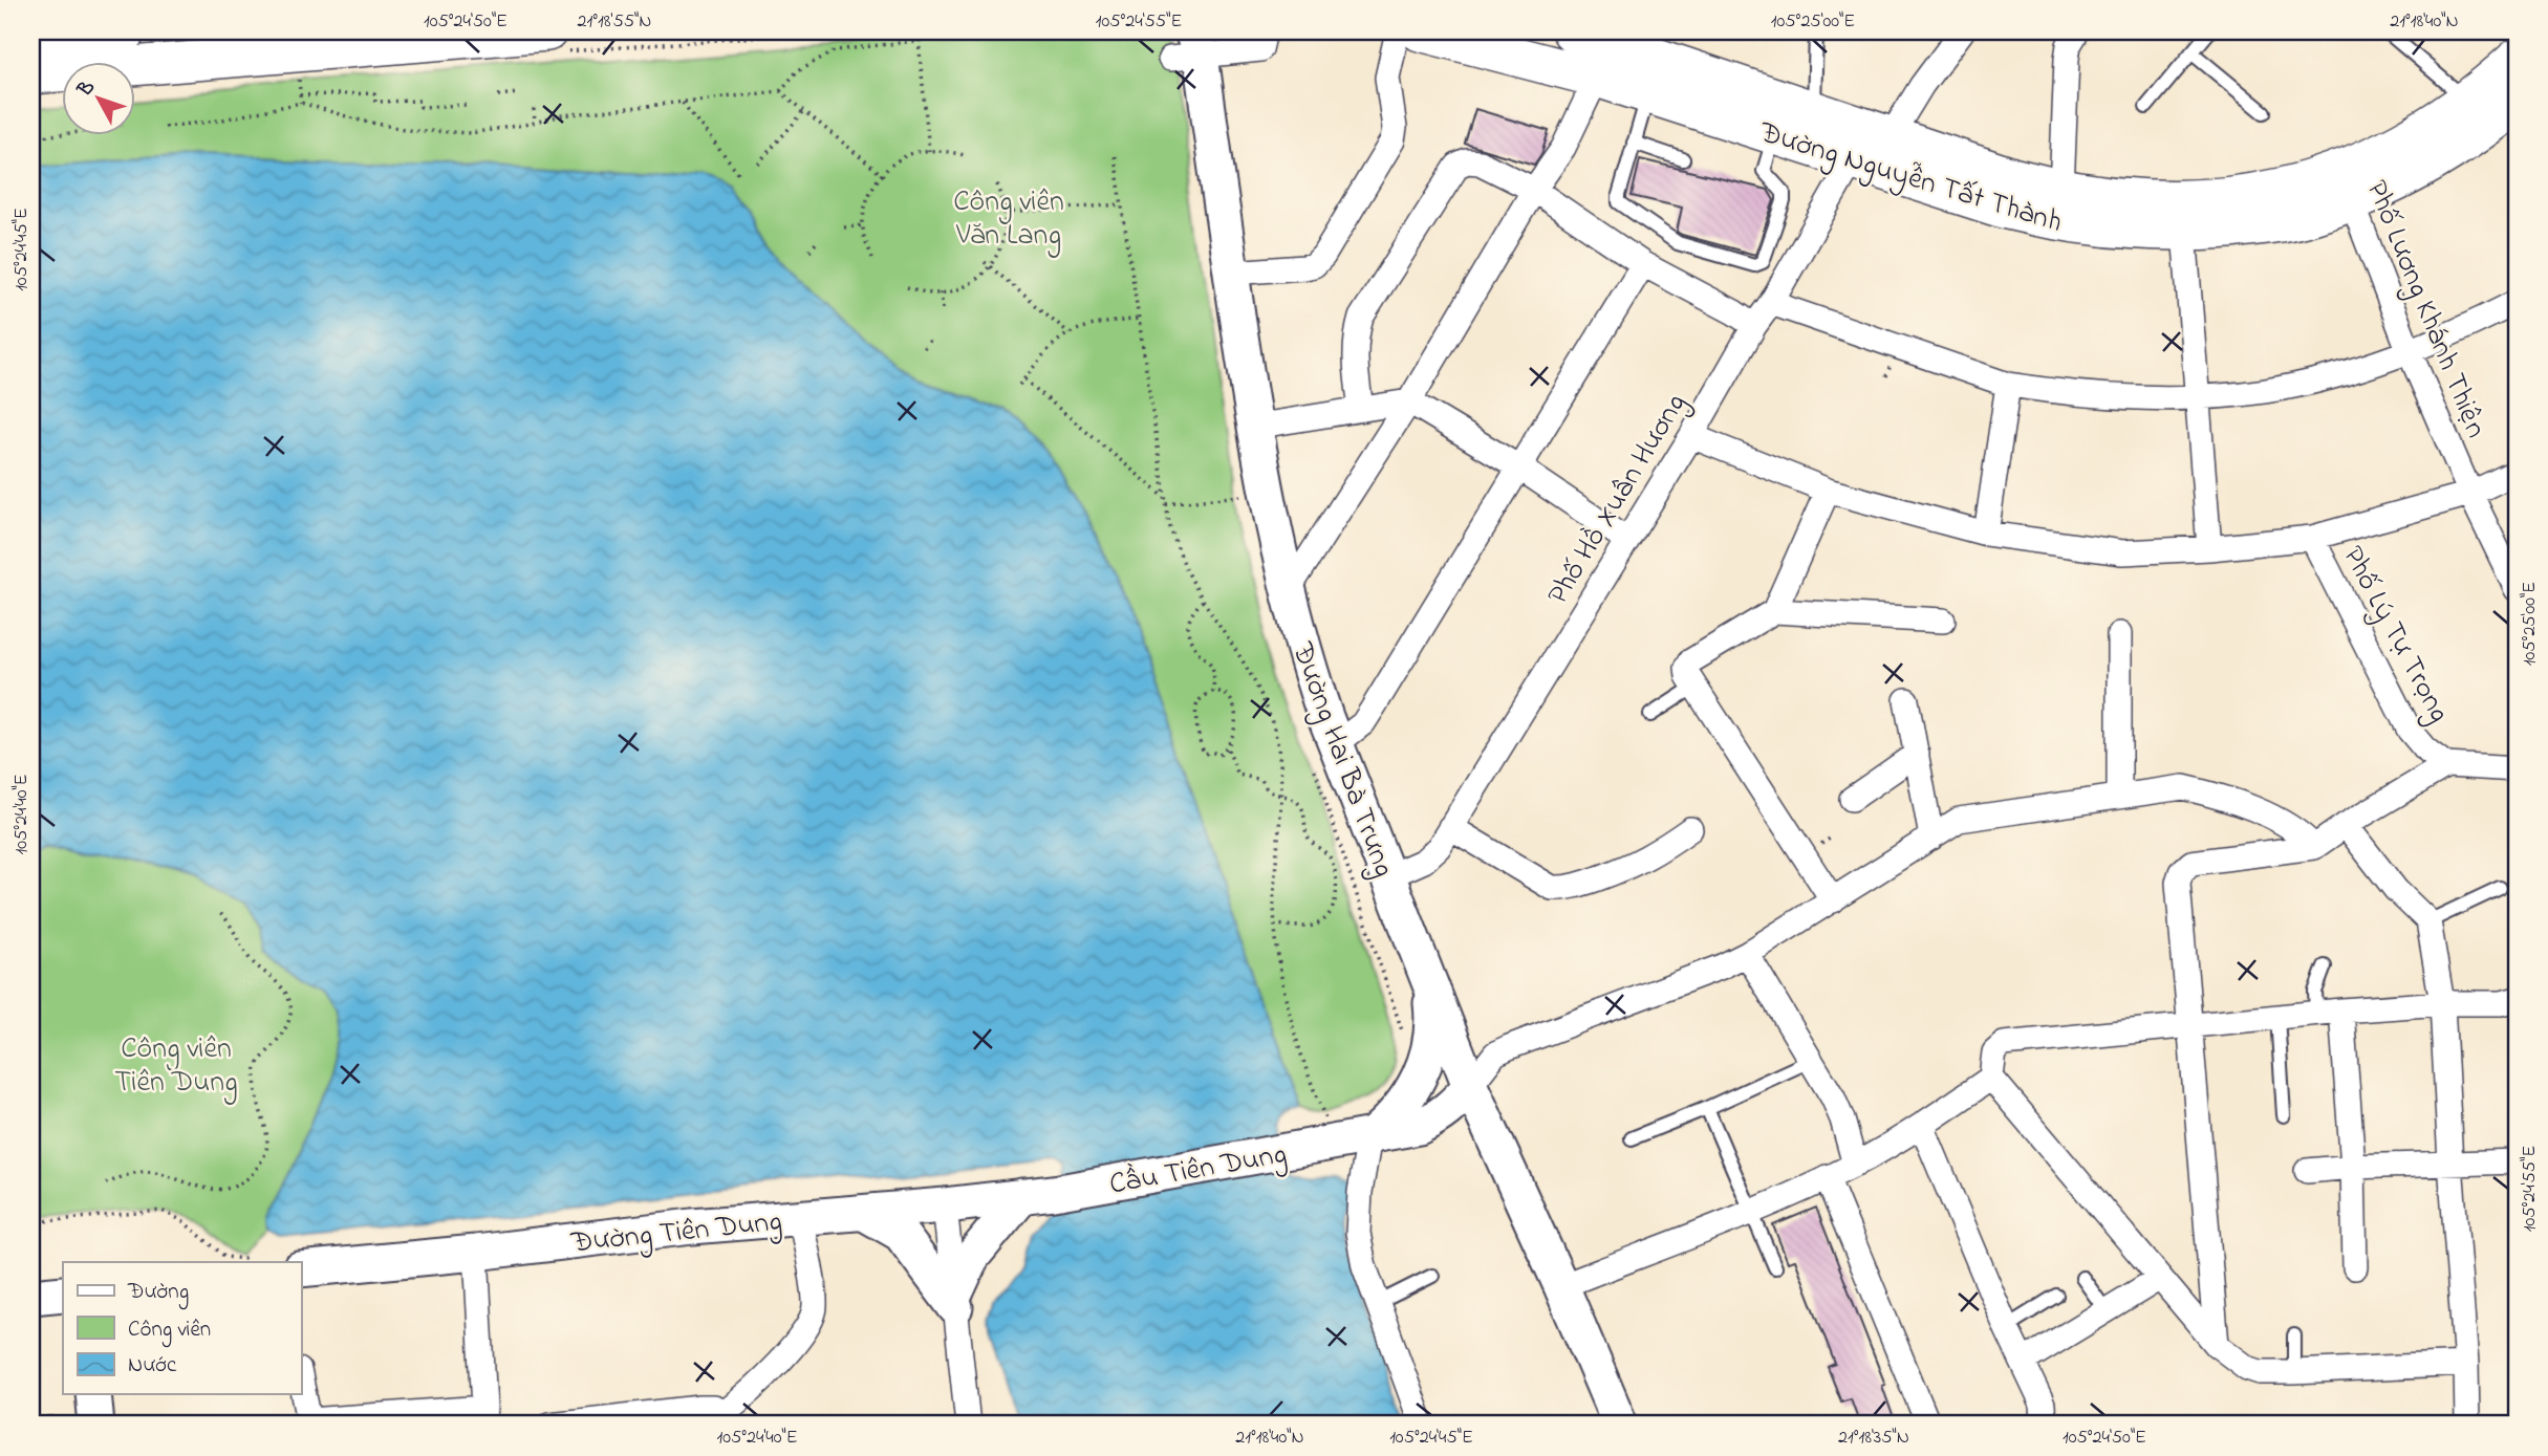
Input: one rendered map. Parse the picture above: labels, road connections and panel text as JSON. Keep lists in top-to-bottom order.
{
  "streets": {
    "main road": ["Đường Nguyễn Tất Thành"],
    "street": [
      "Phố Lương Khánh Thiện",
      "Phố Hồ Xuân Hương",
      "Phố Lý Tự Trọng",
      "Đường Hai Bà Trưng",
      "Cầu Tiên Dung",
      "Đường Tiên Dung"
    ]
  },
  "crossings": [
    ["Đường Nguyễn Tất Thành", "Phố Lương Khánh Thiện"],
    ["Đường Nguyễn Tất Thành", "Phố Hồ Xuân Hương"],
    ["Phố Hồ Xuân Hương", "Đường Hai Bà Trưng"],
    ["Cầu Tiên Dung", "Đường Tiên Dung"]
  ],
  "parks": ["Công viên Văn Lang", "Công viên Tiên Dung"],
  "legend": ["Đường", "Công viên", "Nước"],
  "north": "top left",
  "coordinates": [
    "105°24'50\"E",
    "21°18'55\"N",
    "105°24'55\"E",
    "105°25'00\"E",
    "21°18'40\"N",
    "105°24'45\"E",
    "105°24'40\"E",
    "21°18'35\"N"
  ]
}
